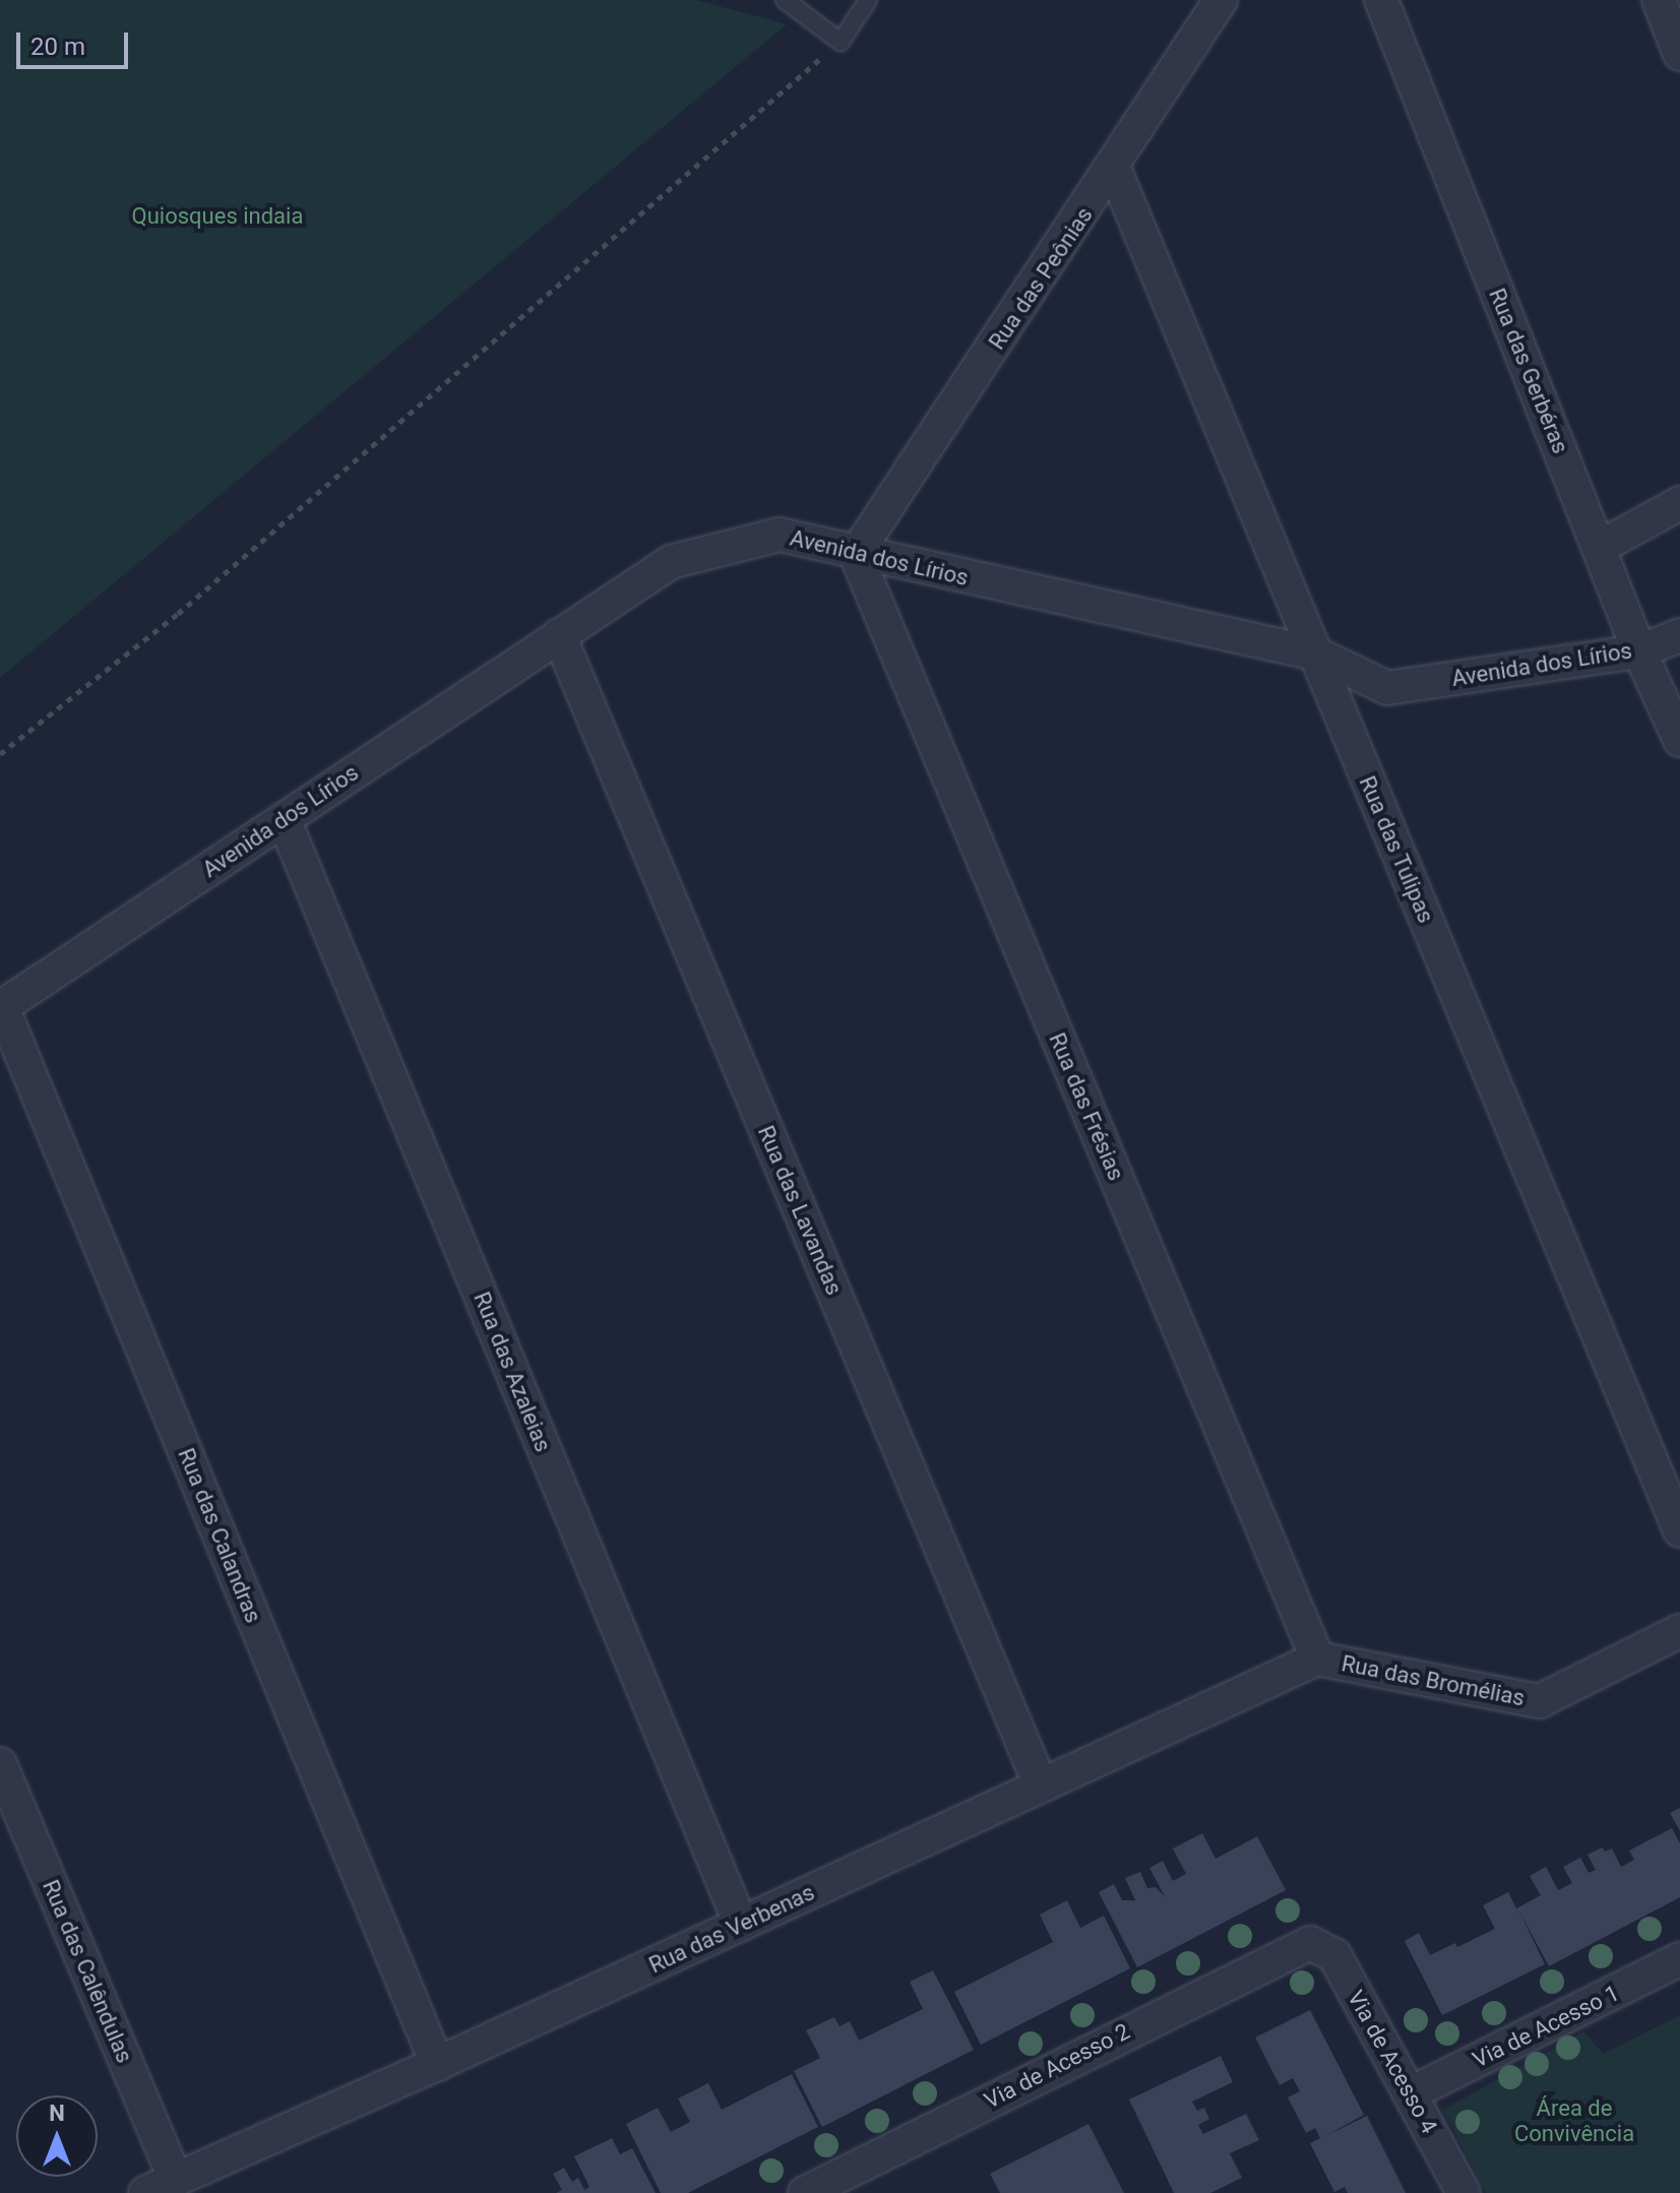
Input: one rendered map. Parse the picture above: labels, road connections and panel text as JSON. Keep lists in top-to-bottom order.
{
  "streets": {
    "street": [
      "Rua das Peônias",
      "Rua das Gerbéras",
      "Avenida dos Lírios",
      "Rua das Tulipas",
      "Rua das Frésias",
      "Rua das Lavandas",
      "Rua das Azaleias",
      "Rua das Calandras",
      "Rua das Bromélias",
      "Rua das Verbenas",
      "Rua das Calêndulas",
      "Via de Acesso 1",
      "Via de Acesso 4",
      "Via de Acesso 2"
    ]
  },
  "crossings": [
    ["Rua das Peônias", "Avenida dos Lírios"],
    ["Rua das Peônias", "Rua das Tulipas"],
    ["Rua das Peônias", "Rua das Frésias"],
    ["Rua das Gerbéras", "Avenida dos Lírios"],
    ["Avenida dos Lírios", "Rua das Tulipas"],
    ["Avenida dos Lírios", "Rua das Frésias"],
    ["Avenida dos Lírios", "Rua das Lavandas"],
    ["Avenida dos Lírios", "Rua das Azaleias"],
    ["Avenida dos Lírios", "Rua das Calandras"],
    ["Rua das Frésias", "Rua das Bromélias"],
    ["Rua das Frésias", "Rua das Verbenas"],
    ["Rua das Lavandas", "Rua das Verbenas"],
    ["Rua das Azaleias", "Rua das Verbenas"],
    ["Rua das Calandras", "Rua das Verbenas"],
    ["Rua das Bromélias", "Rua das Verbenas"],
    ["Rua das Verbenas", "Rua das Calêndulas"],
    ["Via de Acesso 1", "Via de Acesso 4"],
    ["Via de Acesso 4", "Via de Acesso 2"]
  ],
  "parks": ["Quiosques indaia", "Área de Convivência"],
  "scale_bar": "20 m",
  "north": "top"
}
